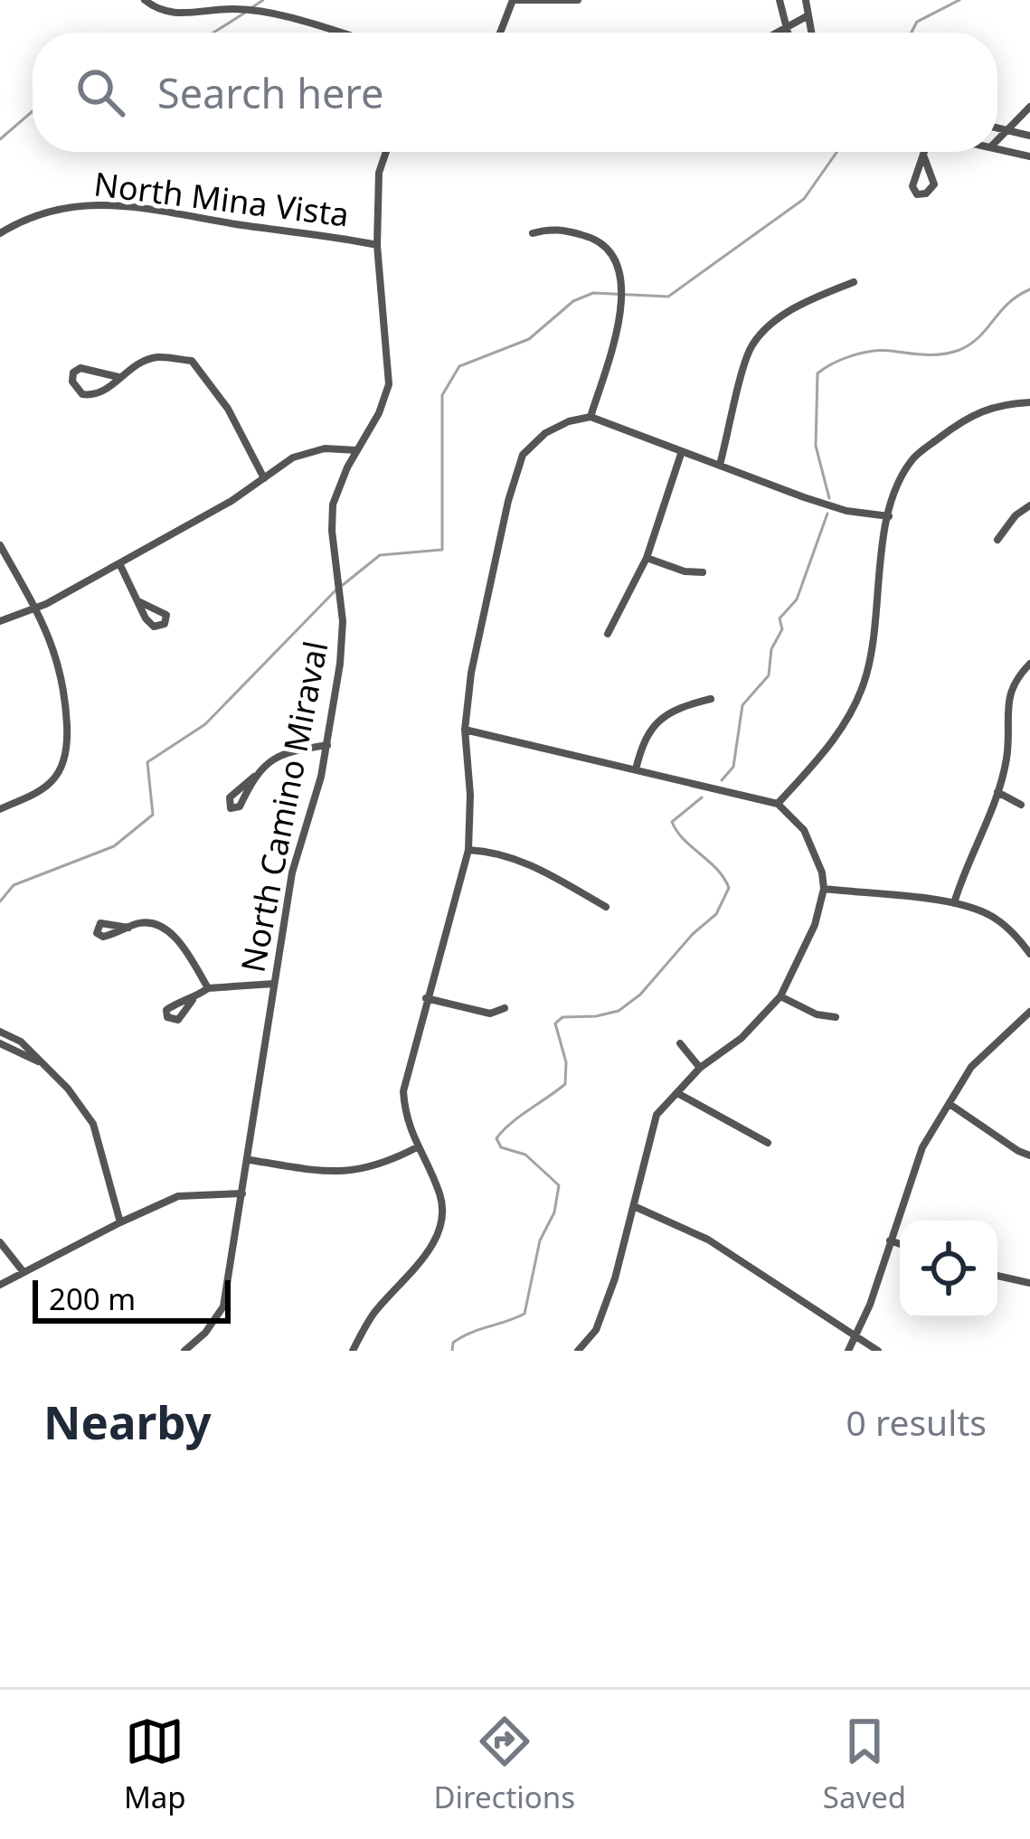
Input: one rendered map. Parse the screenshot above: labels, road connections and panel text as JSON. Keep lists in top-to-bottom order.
{
  "streets": {
    "street": ["North Mina Vista", "North Camino Miraval"]
  },
  "crossings": [
    ["North Mina Vista", "North Camino Miraval"]
  ],
  "scale_bar": "200 m",
  "page": {
    "search": "Search here",
    "scale": "200 m",
    "heading": ["Nearby", "0 results"],
    "nav": ["Map", "Directions", "Saved"]
  }
}
